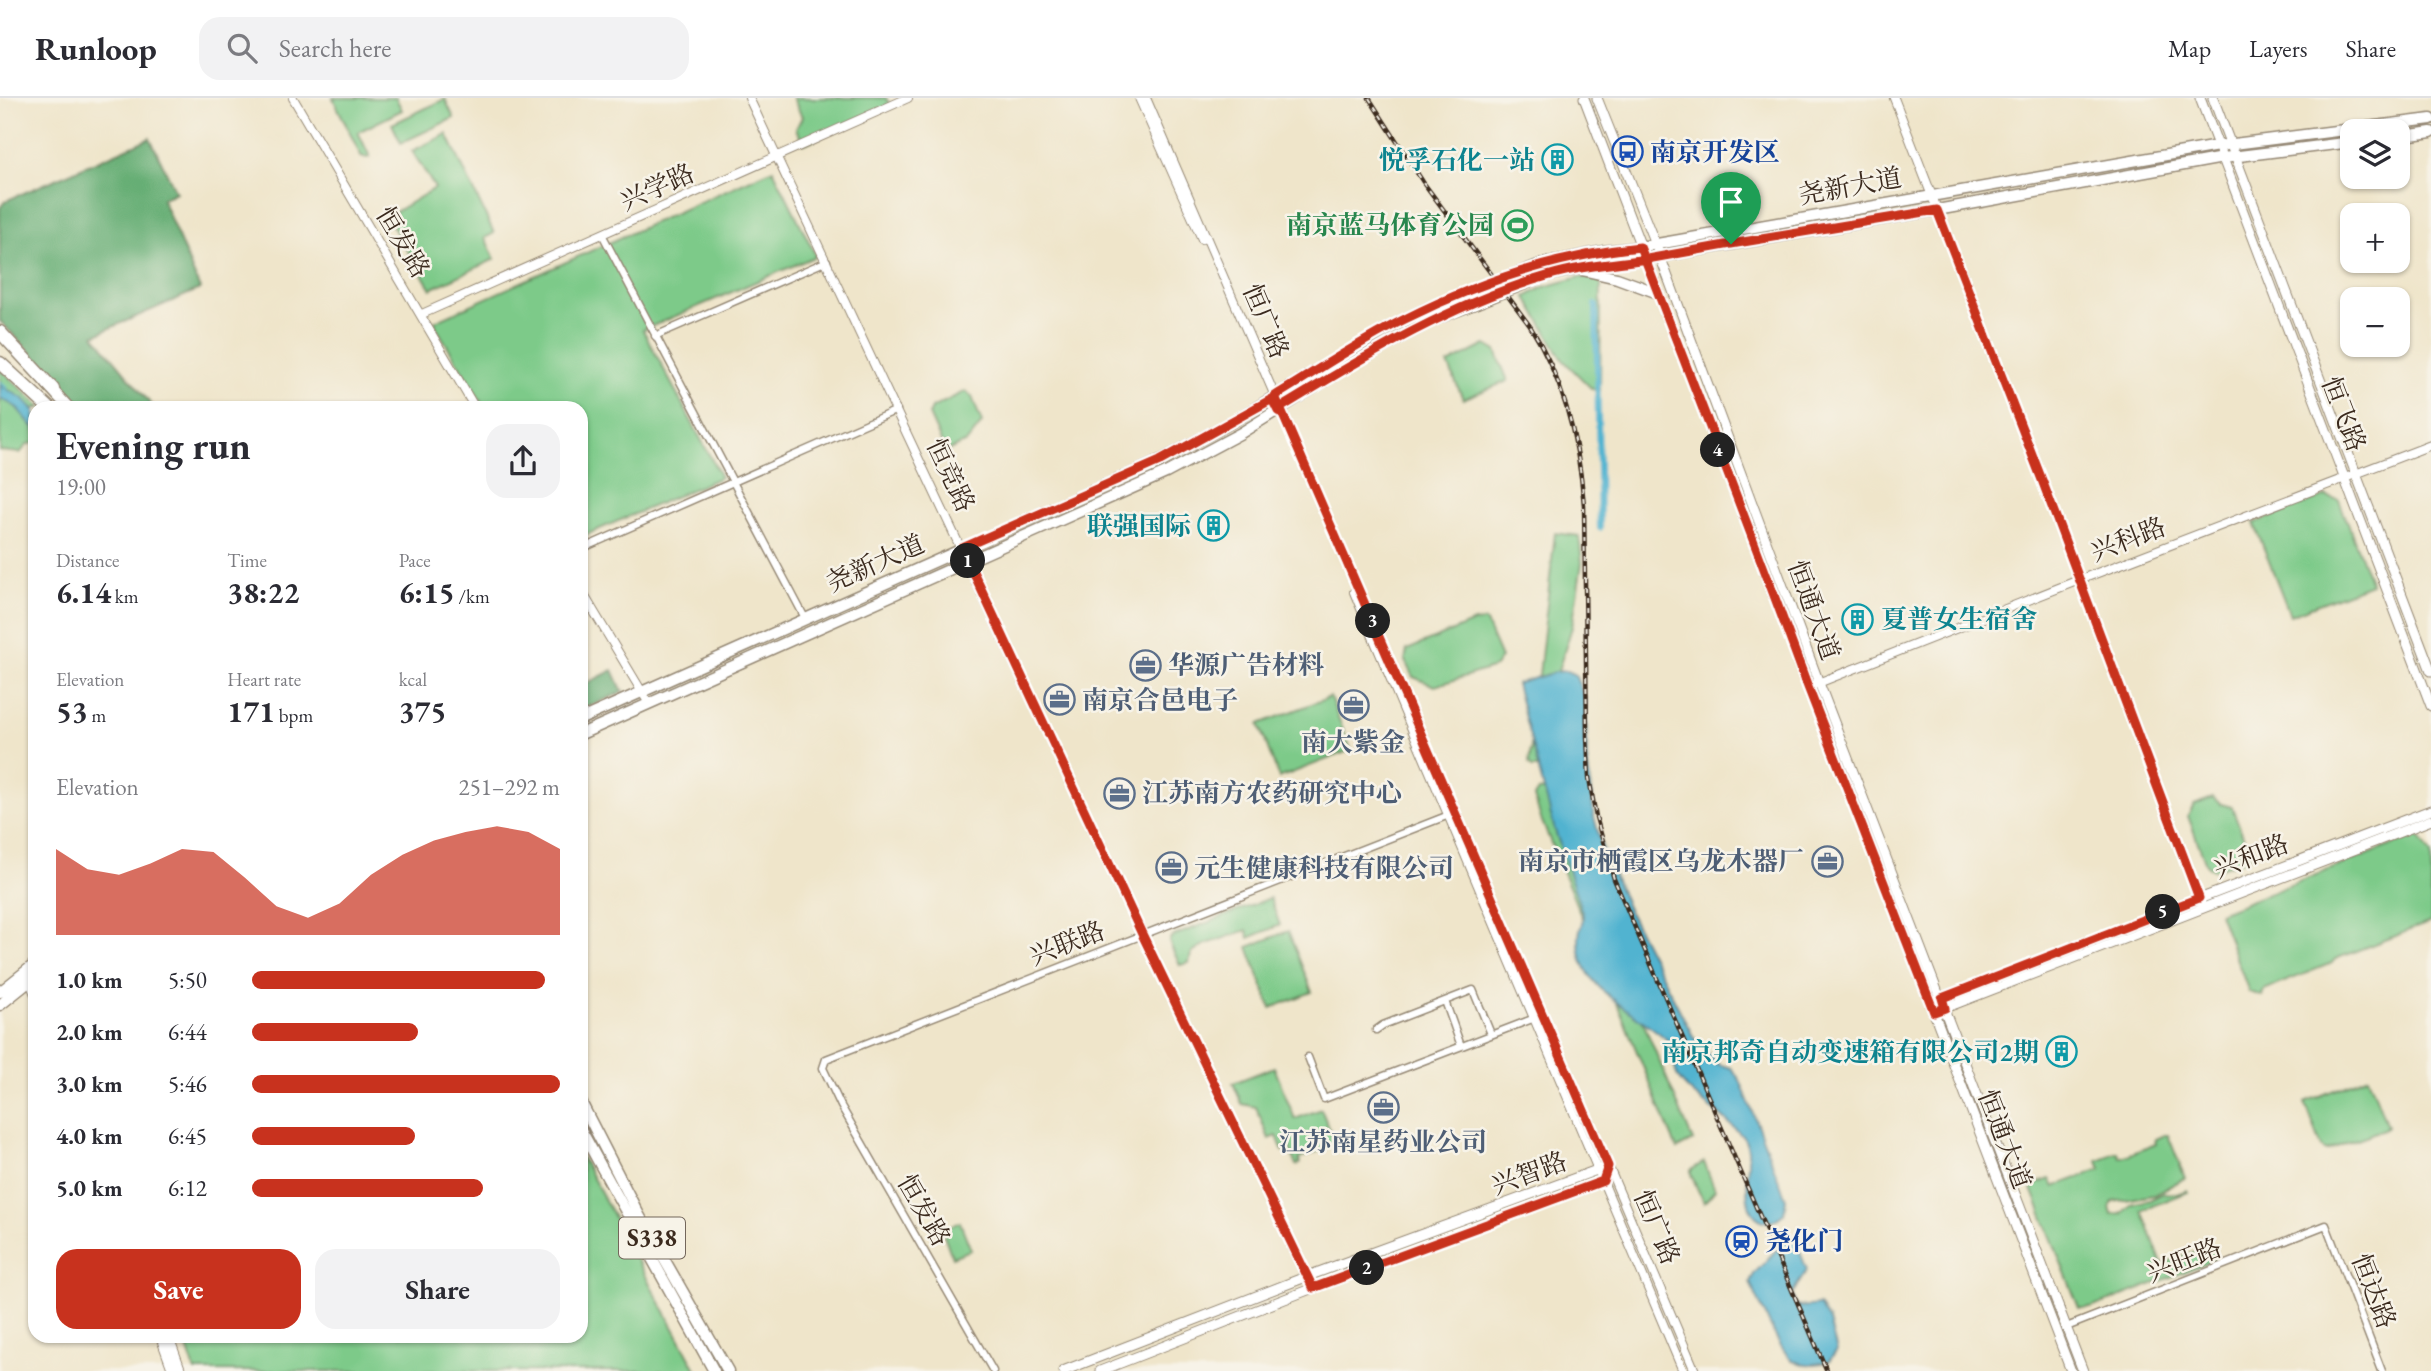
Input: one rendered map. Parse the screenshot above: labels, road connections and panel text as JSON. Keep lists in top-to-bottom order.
{
  "streets": {
    "main road": [
      "尧新大道",
      "恒飞路",
      "恒通大道",
      "兴和路",
      "兴智路",
      "S338"
    ],
    "street": [
      "兴学路",
      "恒发路",
      "恒广路",
      "恒竞路",
      "兴科路",
      "兴联路",
      "兴旺路",
      "恒达路"
    ]
  },
  "crossings": [
    ["尧新大道", "恒广路"],
    ["尧新大道", "恒飞路"],
    ["尧新大道", "恒竞路"],
    ["尧新大道", "恒通大道"],
    ["兴学路", "恒发路"],
    ["兴学路", "恒竞路"],
    ["恒发路", "兴联路"],
    ["恒广路", "兴联路"],
    ["恒广路", "兴智路"],
    ["恒飞路", "兴科路"],
    ["恒竞路", "兴联路"],
    ["恒竞路", "兴智路"],
    ["兴科路", "恒通大道"],
    ["恒通大道", "兴和路"],
    ["恒通大道", "兴旺路"],
    ["兴旺路", "恒达路"]
  ],
  "places": {
    "bus stop": ["南京开发区"],
    "building": [
      "悦孚石化一站",
      "联强国际",
      "夏普女生宿舍",
      "南京邦奇自动变速箱有限公司2期"
    ],
    "sports": ["南京蓝马体育公园"],
    "office": [
      "华源广告材料",
      "南京合邑电子",
      "南大紫金",
      "江苏南方农药研究中心",
      "南京市栖霞区乌龙木器厂",
      "元生健康科技有限公司",
      "江苏南星药业公司"
    ],
    "station": ["尧化门"]
  },
  "page": {
    "header": "Runloop",
    "search": "Search here",
    "nav": ["Map", "Layers", "Share"],
    "map_buttons": ["+", "−"],
    "heading": ["Evening run", "19:00"],
    "pins": [
      "4",
      "1",
      "3",
      "5",
      "2"
    ],
    "stats": [
      ["Distance", "6.14 km"],
      ["Time", "38:22"],
      ["Pace", "6:15 /km"],
      ["Elevation", "53 m"],
      ["Heart rate", "171 bpm"],
      ["kcal", "375"]
    ],
    "chart": ["Elevation", "251–292 m"],
    "list": [
      {
        "name": "1.0 km",
        "note": "5:50"
      },
      {
        "name": "2.0 km",
        "note": "6:44"
      },
      {
        "name": "3.0 km",
        "note": "5:46"
      },
      {
        "name": "4.0 km",
        "note": "6:45"
      },
      {
        "name": "5.0 km",
        "note": "6:12"
      }
    ],
    "buttons": ["Save", "Share"]
  }
}
